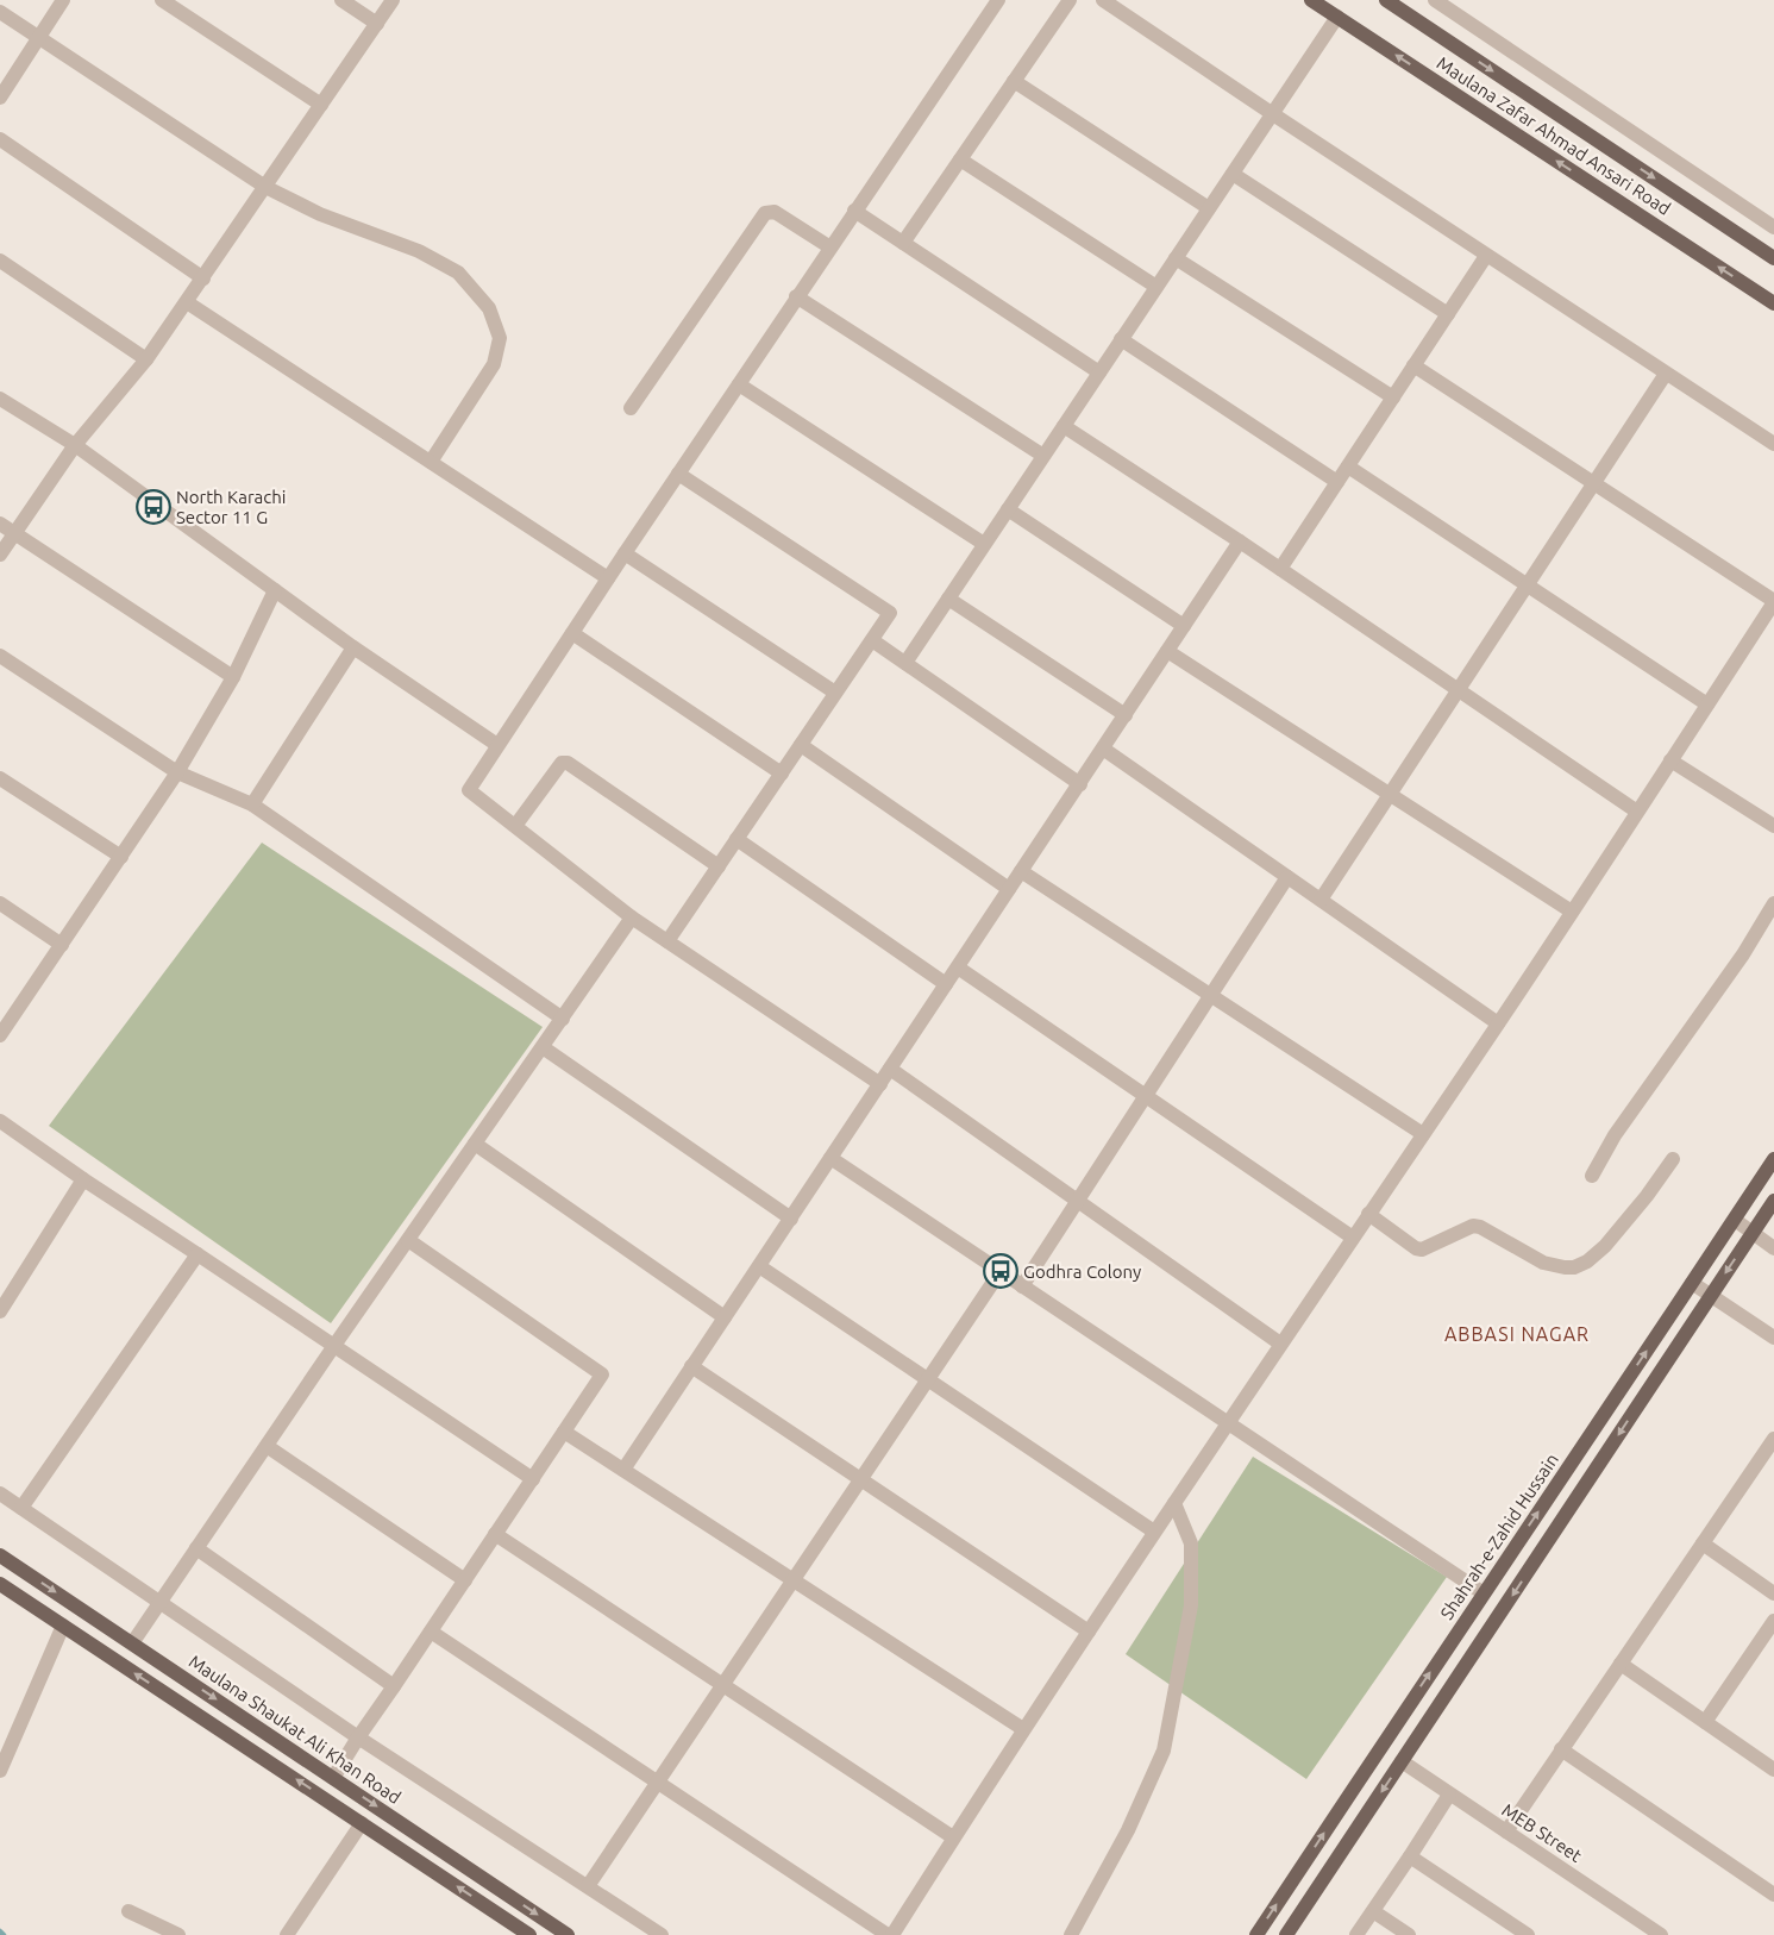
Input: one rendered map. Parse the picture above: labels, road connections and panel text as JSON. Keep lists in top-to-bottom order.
{
  "streets": {
    "main road": ["Maulana Zafar Ahmad Ansari Road", "Shahrah-e-Zahid Hussain", "Maulana Shaukat Ali Khan Road"],
    "street": ["MEB Street"]
  },
  "districts": ["ABBASI NAGAR"],
  "places": {
    "bus stop": ["North Karachi Sector 11 G", "Godhra Colony"]
  }
}
